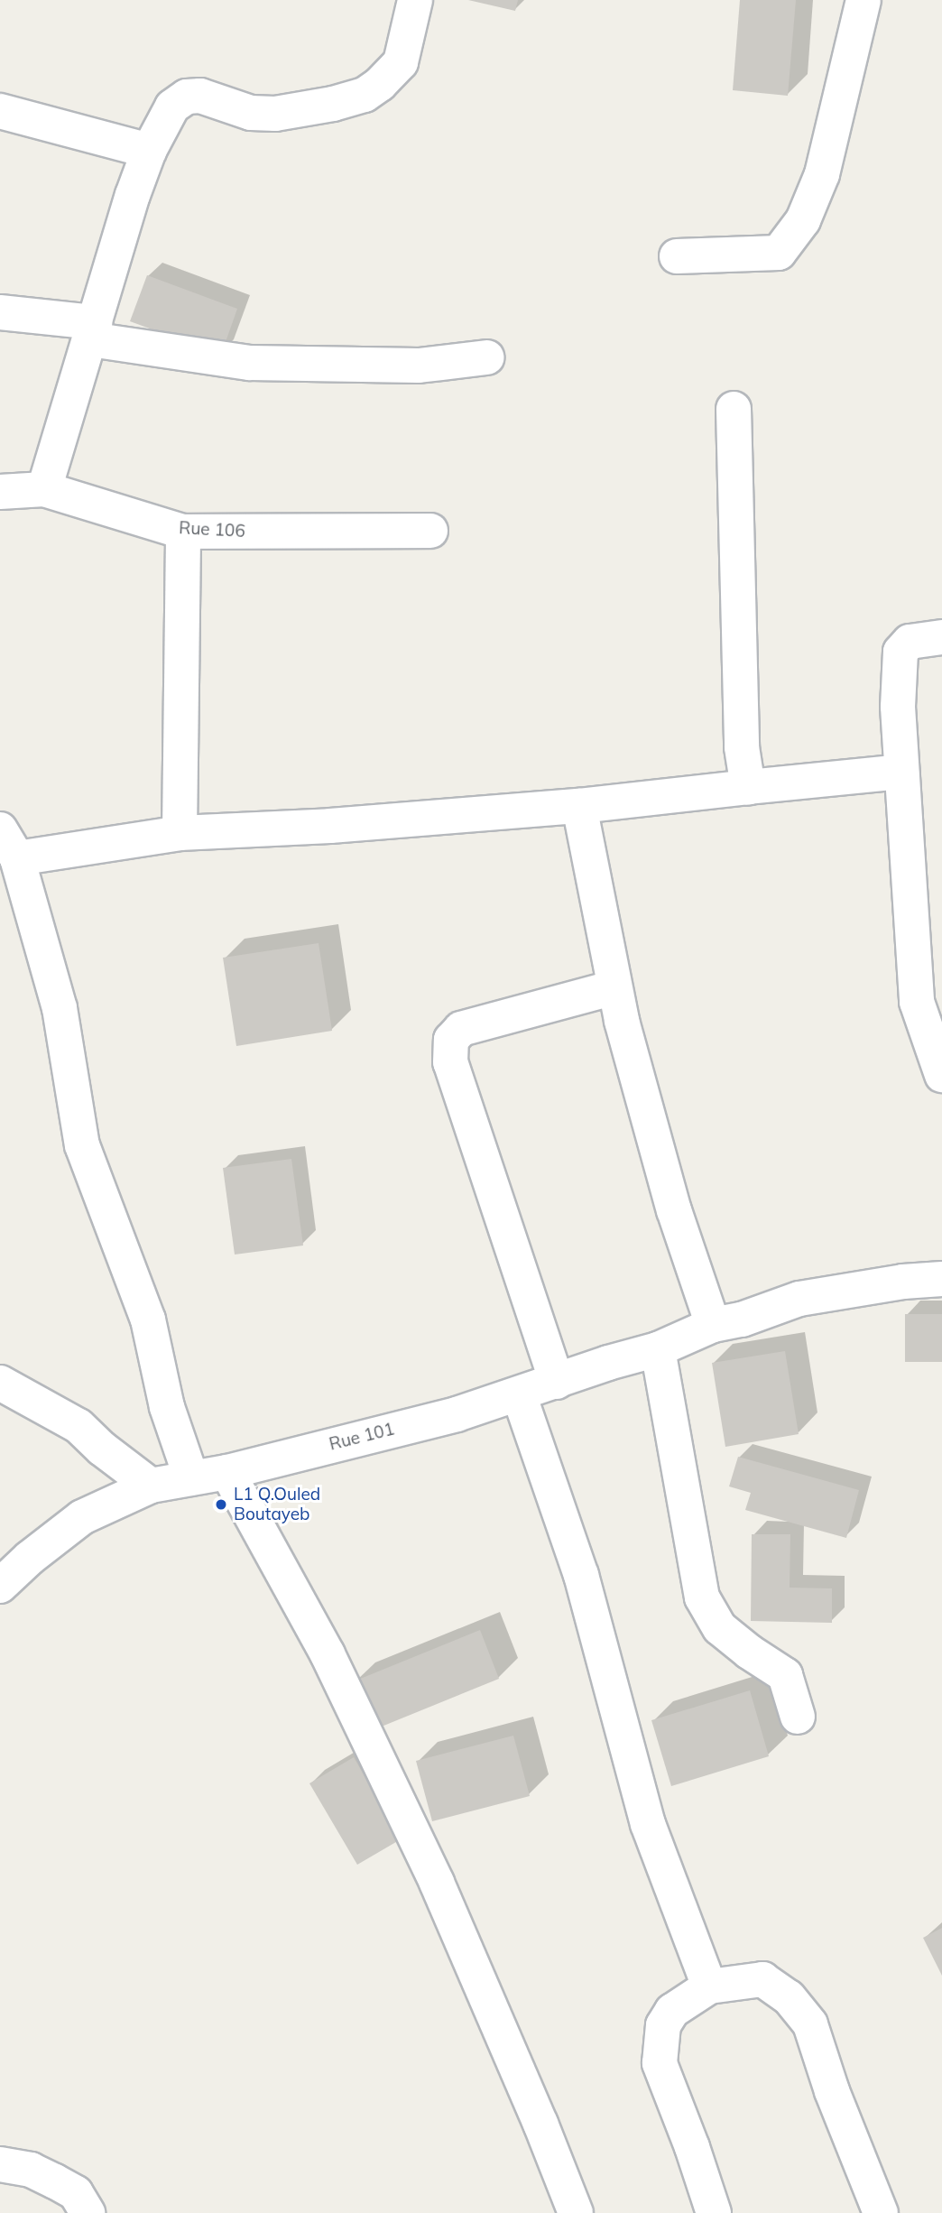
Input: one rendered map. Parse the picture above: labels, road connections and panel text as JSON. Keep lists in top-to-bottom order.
{
  "streets": {
    "street": ["Rue 106", "Rue 101"]
  },
  "places": ["L1 Q.Ouled Boutayeb"]
}
